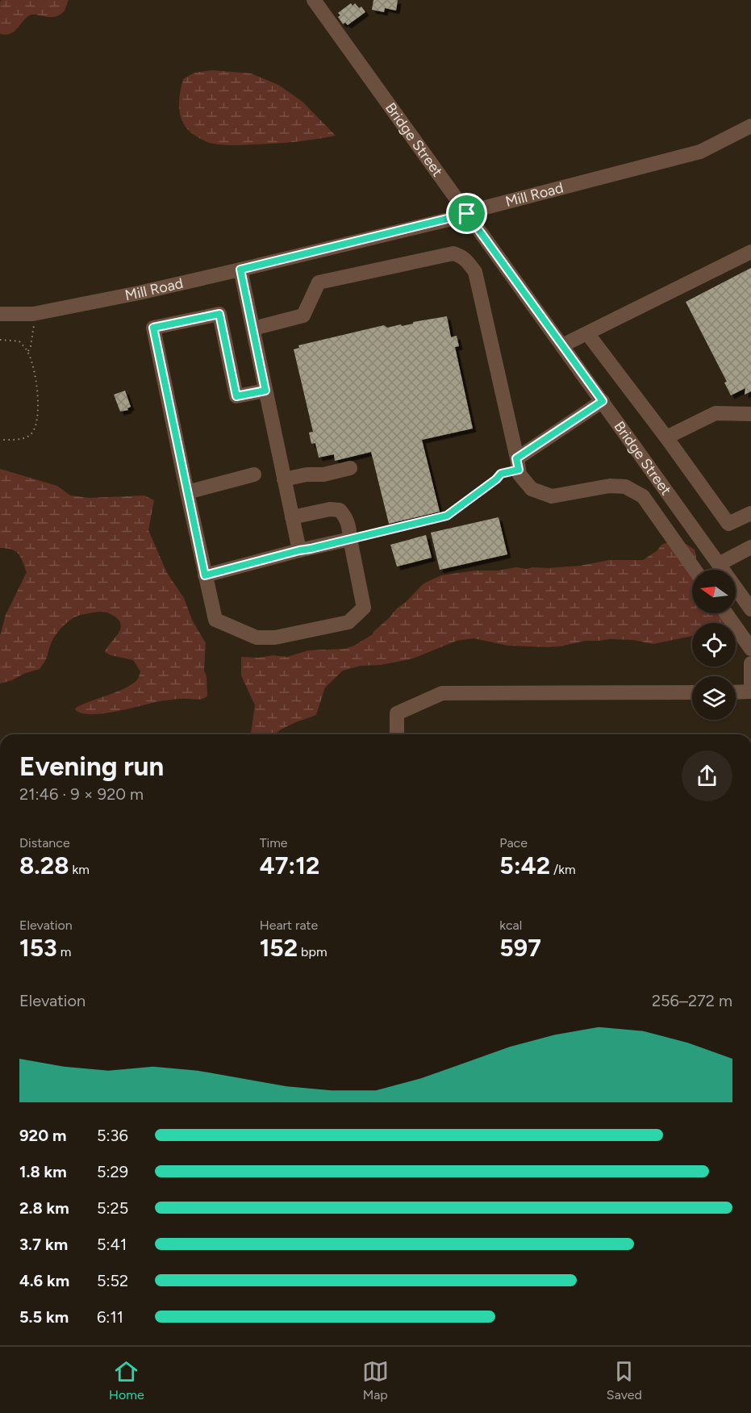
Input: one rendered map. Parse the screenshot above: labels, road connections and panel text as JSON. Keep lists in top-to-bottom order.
{
  "streets": {
    "street": ["Bridge Street", "Mill Road"]
  },
  "crossings": [
    ["Bridge Street", "Mill Road"]
  ],
  "north": "left",
  "page": {
    "heading": ["Evening run", "21:46 · 9 × 920 m"],
    "stats": [
      ["Distance", "8.28 km"],
      ["Time", "47:12"],
      ["Pace", "5:42 /km"],
      ["Elevation", "153 m"],
      ["Heart rate", "152 bpm"],
      ["kcal", "597"]
    ],
    "chart": ["Elevation", "256–272 m"],
    "list": [
      {
        "name": "920 m",
        "note": "5:36"
      },
      {
        "name": "1.8 km",
        "note": "5:29"
      },
      {
        "name": "2.8 km",
        "note": "5:25"
      },
      {
        "name": "3.7 km",
        "note": "5:41"
      },
      {
        "name": "4.6 km",
        "note": "5:52"
      },
      {
        "name": "5.5 km",
        "note": "6:11"
      }
    ],
    "tabs": ["Home", "Map", "Saved"]
  }
}
